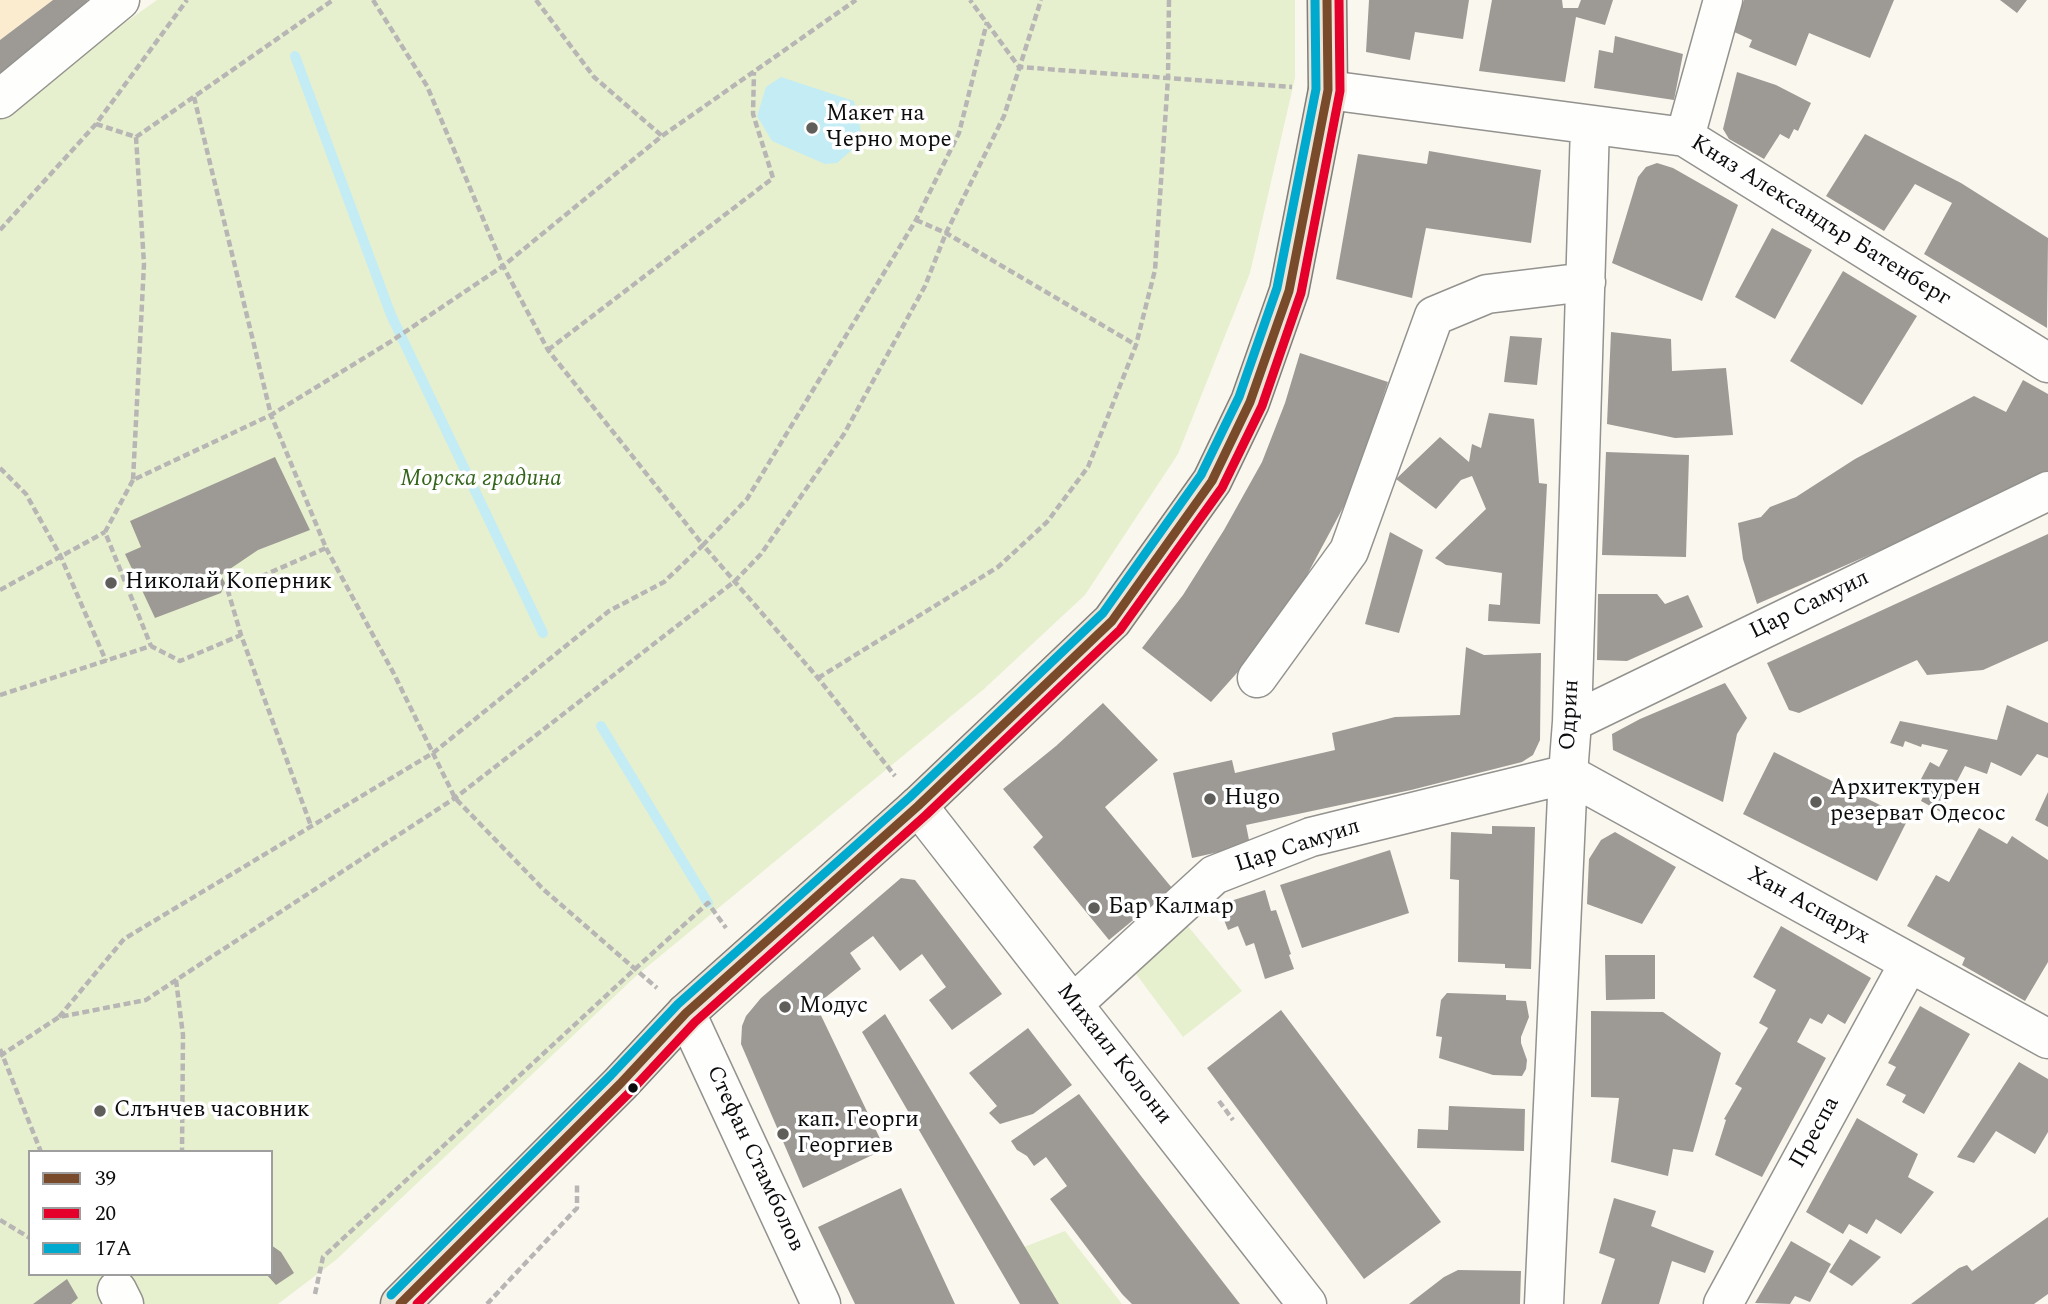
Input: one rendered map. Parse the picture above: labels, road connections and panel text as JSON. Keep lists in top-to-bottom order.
{
  "streets": {
    "street": [
      "Княз Александър Батенберг",
      "Цар Самуил",
      "Одрин",
      "Хан Аспарух",
      "Михаил Колони",
      "Преспа",
      "Стефан Стамболов"
    ]
  },
  "crossings": [
    ["Княз Александър Батенберг", "Одрин"],
    ["Цар Самуил", "Одрин"],
    ["Цар Самуил", "Хан Аспарух"],
    ["Цар Самуил", "Михаил Колони"],
    ["Одрин", "Хан Аспарух"],
    ["Хан Аспарух", "Преспа"]
  ],
  "parks": ["Морска градина"],
  "places": [
    "Макет на Черно море",
    "Николай Коперник",
    "Hugo",
    "Архитектурен резерват Одесос",
    "Бар Калмар",
    "Модус",
    "Слънчев часовник",
    "кап. Георги Георгиев"
  ],
  "lines": ["transit line 39", "transit line 20", "transit line 17А"],
  "legend": ["39", "20", "17А"]
}
